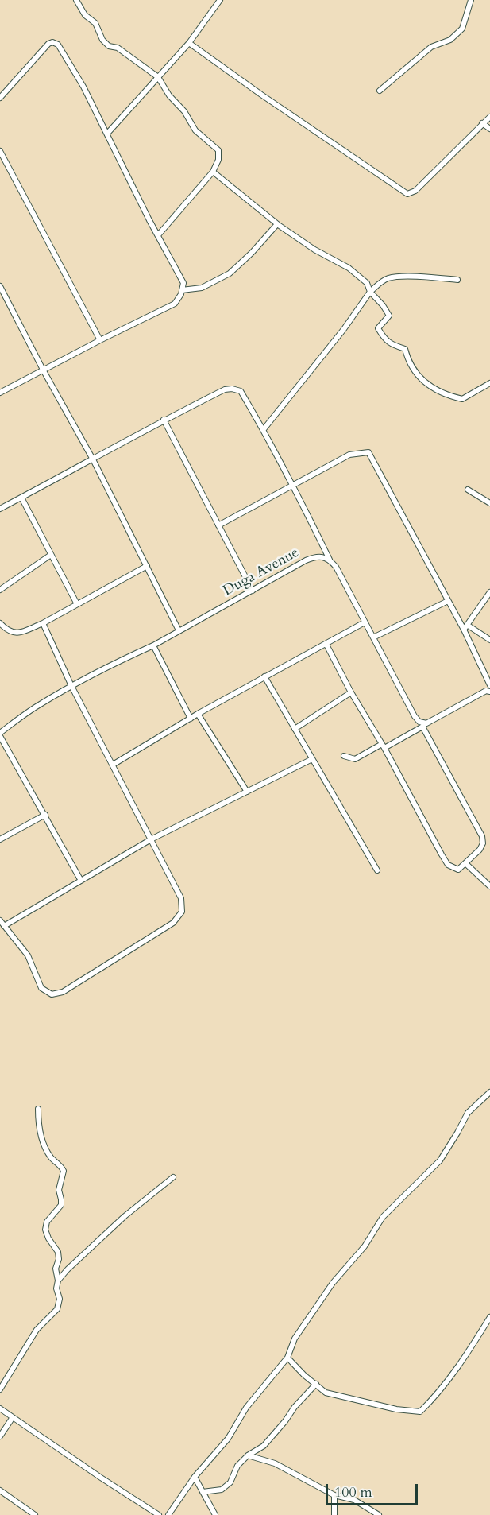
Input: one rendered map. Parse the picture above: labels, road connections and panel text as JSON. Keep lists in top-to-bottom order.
{
  "streets": {
    "street": ["Duga Avenue"]
  },
  "scale_bar": "100 m"
}
